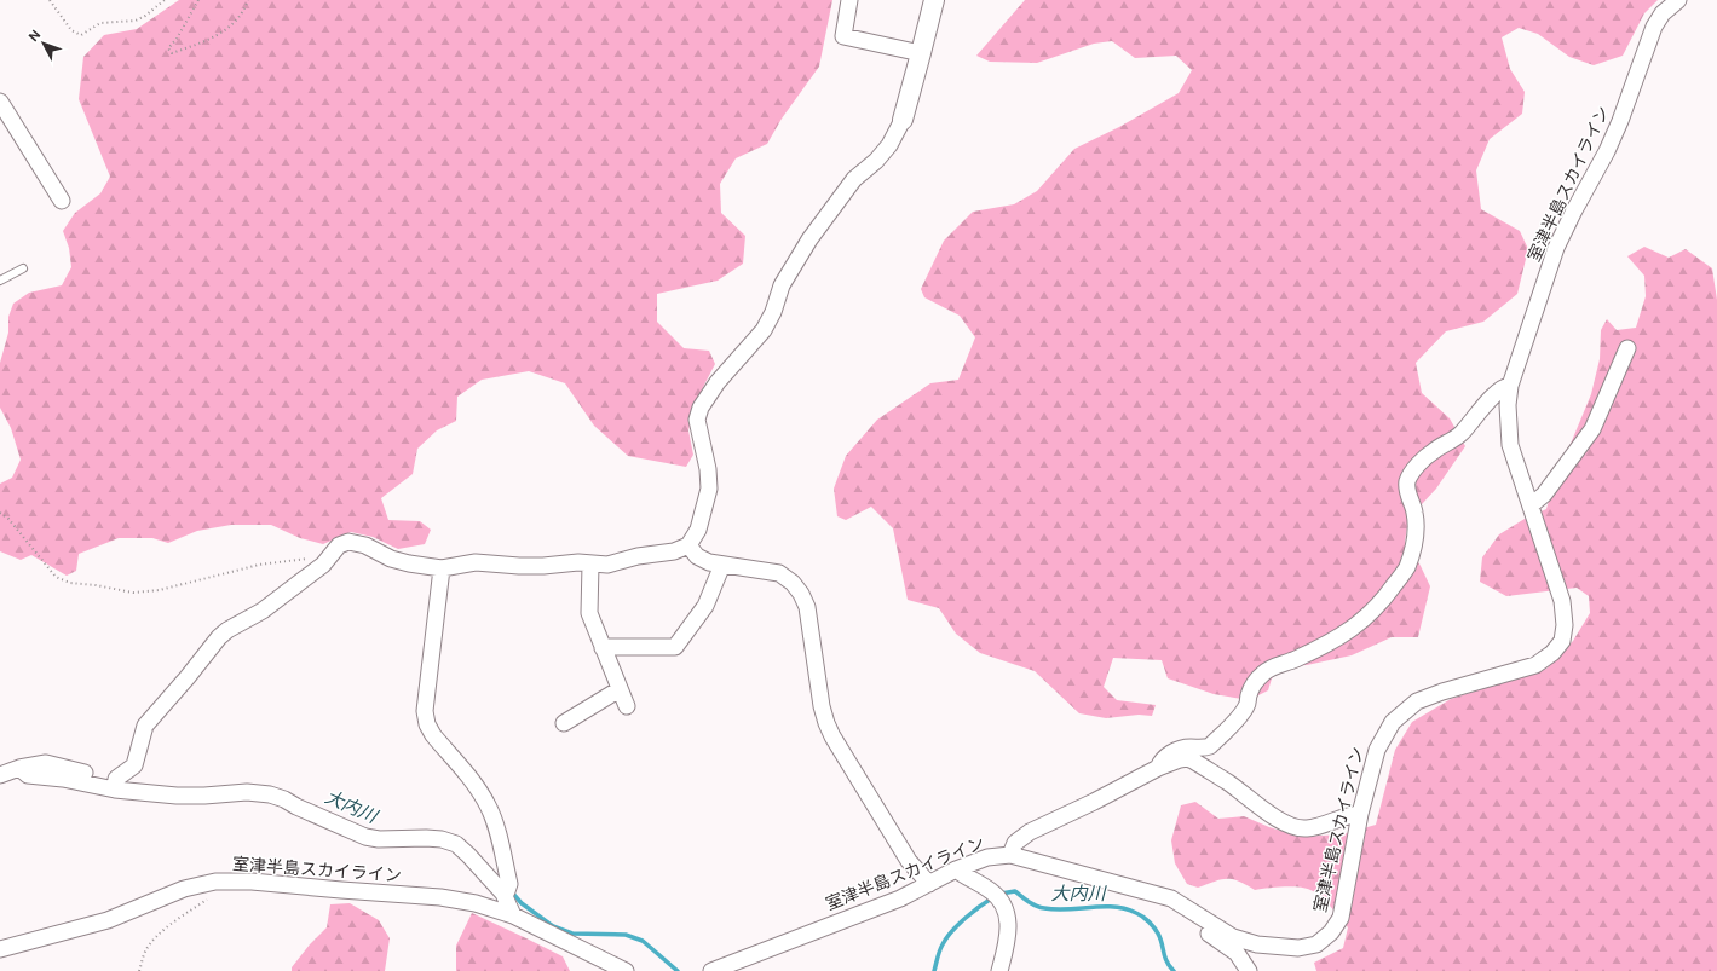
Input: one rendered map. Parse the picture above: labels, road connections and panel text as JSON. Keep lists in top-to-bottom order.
{
  "streets": {
    "street": ["室津半島スカイライン"]
  },
  "water": ["大内川"],
  "north": "top left"
}
